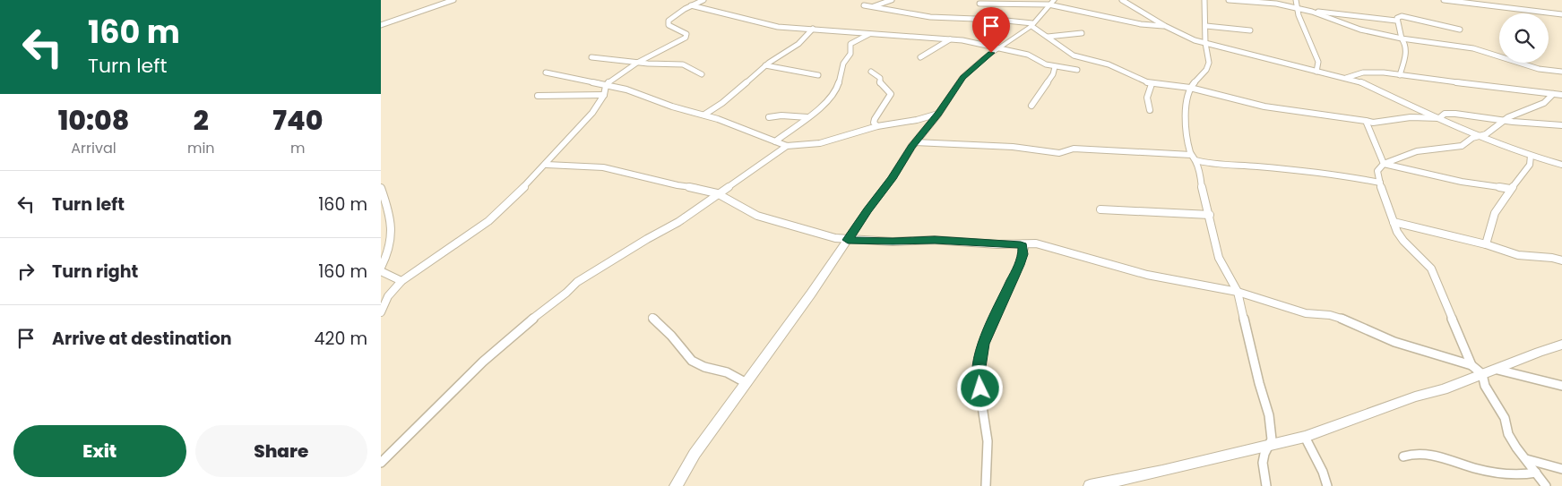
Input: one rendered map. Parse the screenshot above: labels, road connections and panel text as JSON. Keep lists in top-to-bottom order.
{
  "page": {
    "turn": ["160 m", "Turn left"],
    "eta": [
      "10:08",
      "Arrival",
      "2",
      "min",
      "740",
      "m"
    ],
    "list": [
      {
        "name": "Turn left",
        "value": "160 m"
      },
      {
        "name": "Turn right",
        "value": "160 m"
      },
      {
        "name": "Arrive at destination",
        "value": "420 m"
      }
    ],
    "buttons": ["Exit", "Share"]
  }
}
